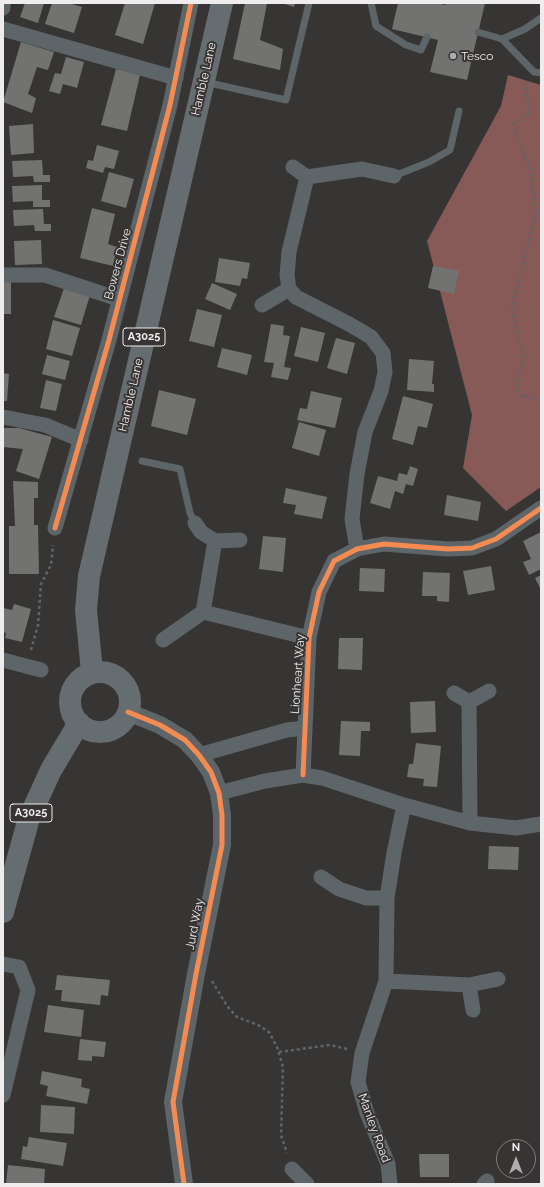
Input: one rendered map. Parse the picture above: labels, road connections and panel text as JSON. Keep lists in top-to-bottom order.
{
  "streets": {
    "main road": ["Hamble Lane", "A3025"],
    "street": [
      "Bowers Drive",
      "Lionheart Way",
      "Jurd Way",
      "Manley Road"
    ]
  },
  "crossings": [
    ["Hamble Lane", "A3025"],
    ["Hamble Lane", "Jurd Way"],
    ["A3025", "Jurd Way"],
    ["Lionheart Way", "Jurd Way"]
  ],
  "places": ["Tesco"],
  "north": "top"
}
